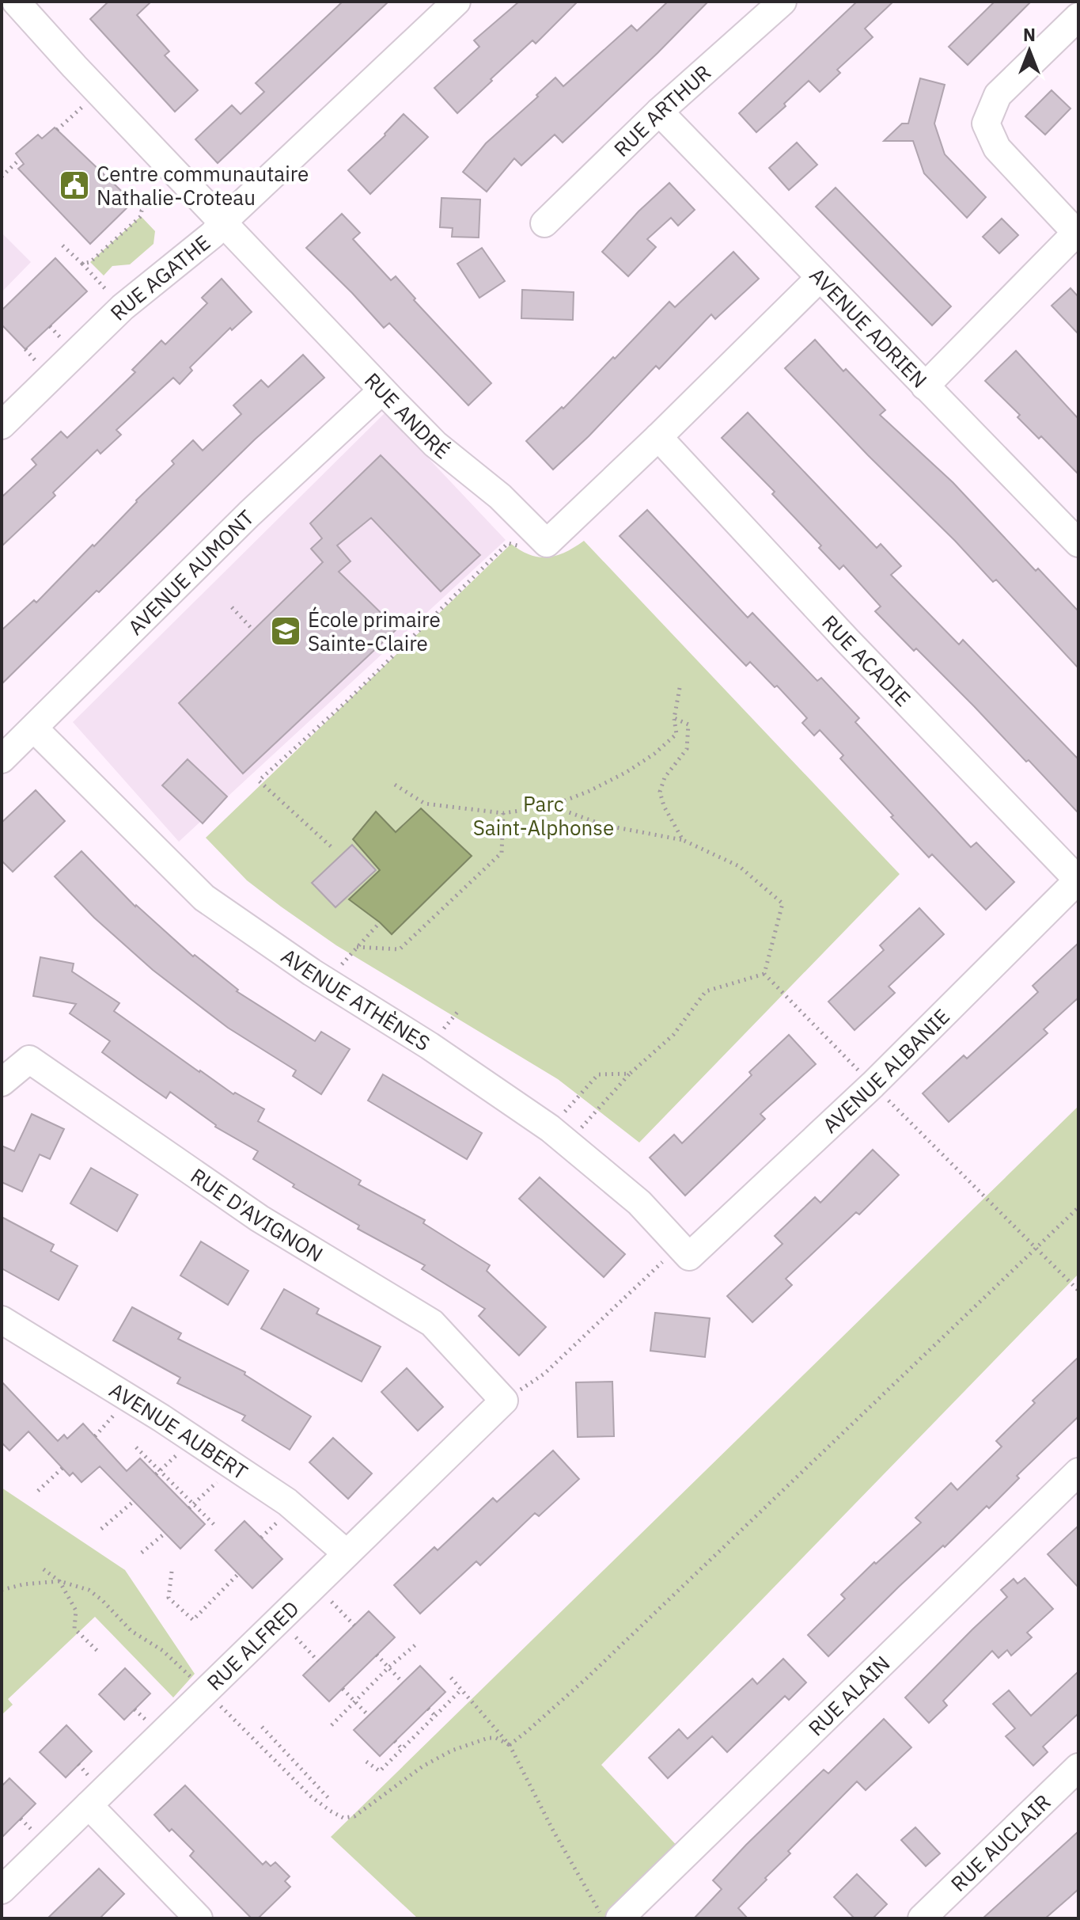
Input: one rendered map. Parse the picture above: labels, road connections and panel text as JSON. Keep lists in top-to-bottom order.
{
  "streets": {
    "street": [
      "RUE ARTHUR",
      "RUE AGATHE",
      "AVENUE ADRIEN",
      "RUE ANDRÉ",
      "AVENUE AUMONT",
      "RUE ACADIE",
      "AVENUE ATHÈNES",
      "AVENUE ALBANIE",
      "RUE D'AVIGNON",
      "AVENUE AUBERT",
      "RUE ALFRED",
      "RUE ALAIN",
      "RUE AUCLAIR"
    ]
  },
  "crossings": [
    ["RUE ARTHUR", "AVENUE ADRIEN"],
    ["RUE AGATHE", "RUE ANDRÉ"],
    ["AVENUE ADRIEN", "RUE ANDRÉ"],
    ["RUE ANDRÉ", "AVENUE AUMONT"],
    ["RUE ANDRÉ", "RUE ACADIE"],
    ["AVENUE AUMONT", "AVENUE ATHÈNES"],
    ["RUE ACADIE", "AVENUE ALBANIE"],
    ["AVENUE ATHÈNES", "AVENUE ALBANIE"],
    ["RUE D'AVIGNON", "RUE ALFRED"],
    ["AVENUE AUBERT", "RUE ALFRED"]
  ],
  "parks": ["Parc Saint-Alphonse"],
  "places": {
    "public building": ["Centre communautaire Nathalie-Croteau"],
    "school or university": ["École primaire Sainte-Claire"]
  },
  "north": "top"
}
